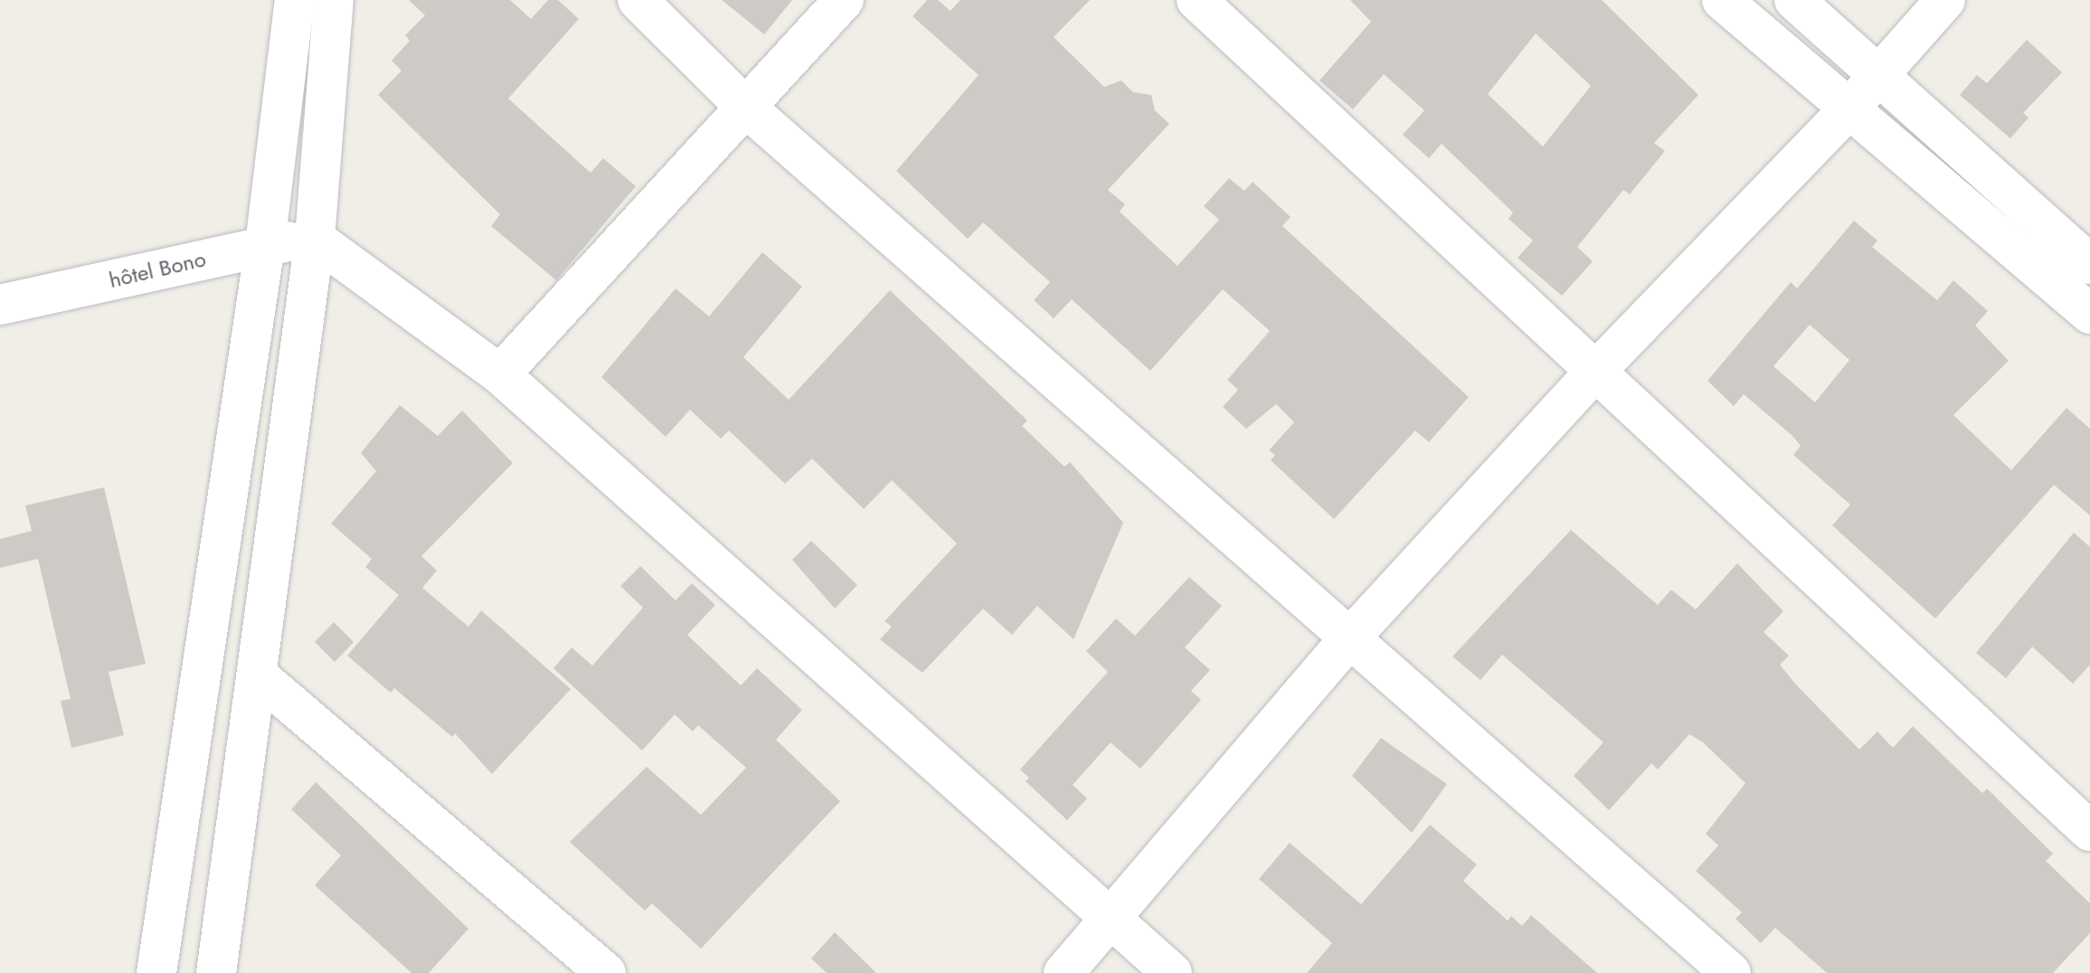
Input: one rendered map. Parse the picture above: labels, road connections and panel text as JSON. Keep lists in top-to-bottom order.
{
  "streets": {
    "street": ["hôtel Bono"]
  }
}
